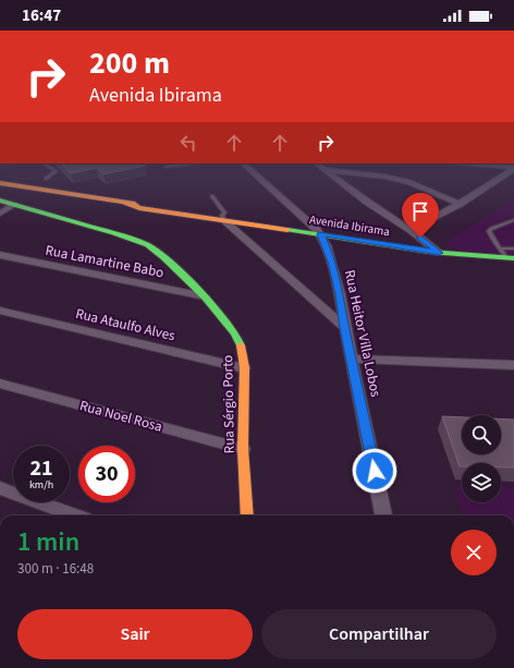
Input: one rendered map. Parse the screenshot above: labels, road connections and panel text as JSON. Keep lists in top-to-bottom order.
{
  "streets": {
    "main road": ["Avenida Ibirama", "Rua Sérgio Porto"],
    "street": [
      "Rua Lamartine Babo",
      "Rua Ataulfo Alves",
      "Rua Heitor Villa Lobos",
      "Rua Noel Rosa"
    ]
  },
  "crossings": [
    ["Avenida Ibirama", "Rua Heitor Villa Lobos"],
    ["Rua Lamartine Babo", "Rua Sérgio Porto"],
    ["Rua Ataulfo Alves", "Rua Sérgio Porto"],
    ["Rua Sérgio Porto", "Rua Noel Rosa"]
  ],
  "page": {
    "status": "16:47",
    "turn": ["200 m", "Avenida Ibirama"],
    "speed": "21 km/h",
    "limit": "30",
    "heading": ["1 min", "300 m · 16:48"],
    "buttons": ["Sair", "Compartilhar"]
  }
}
